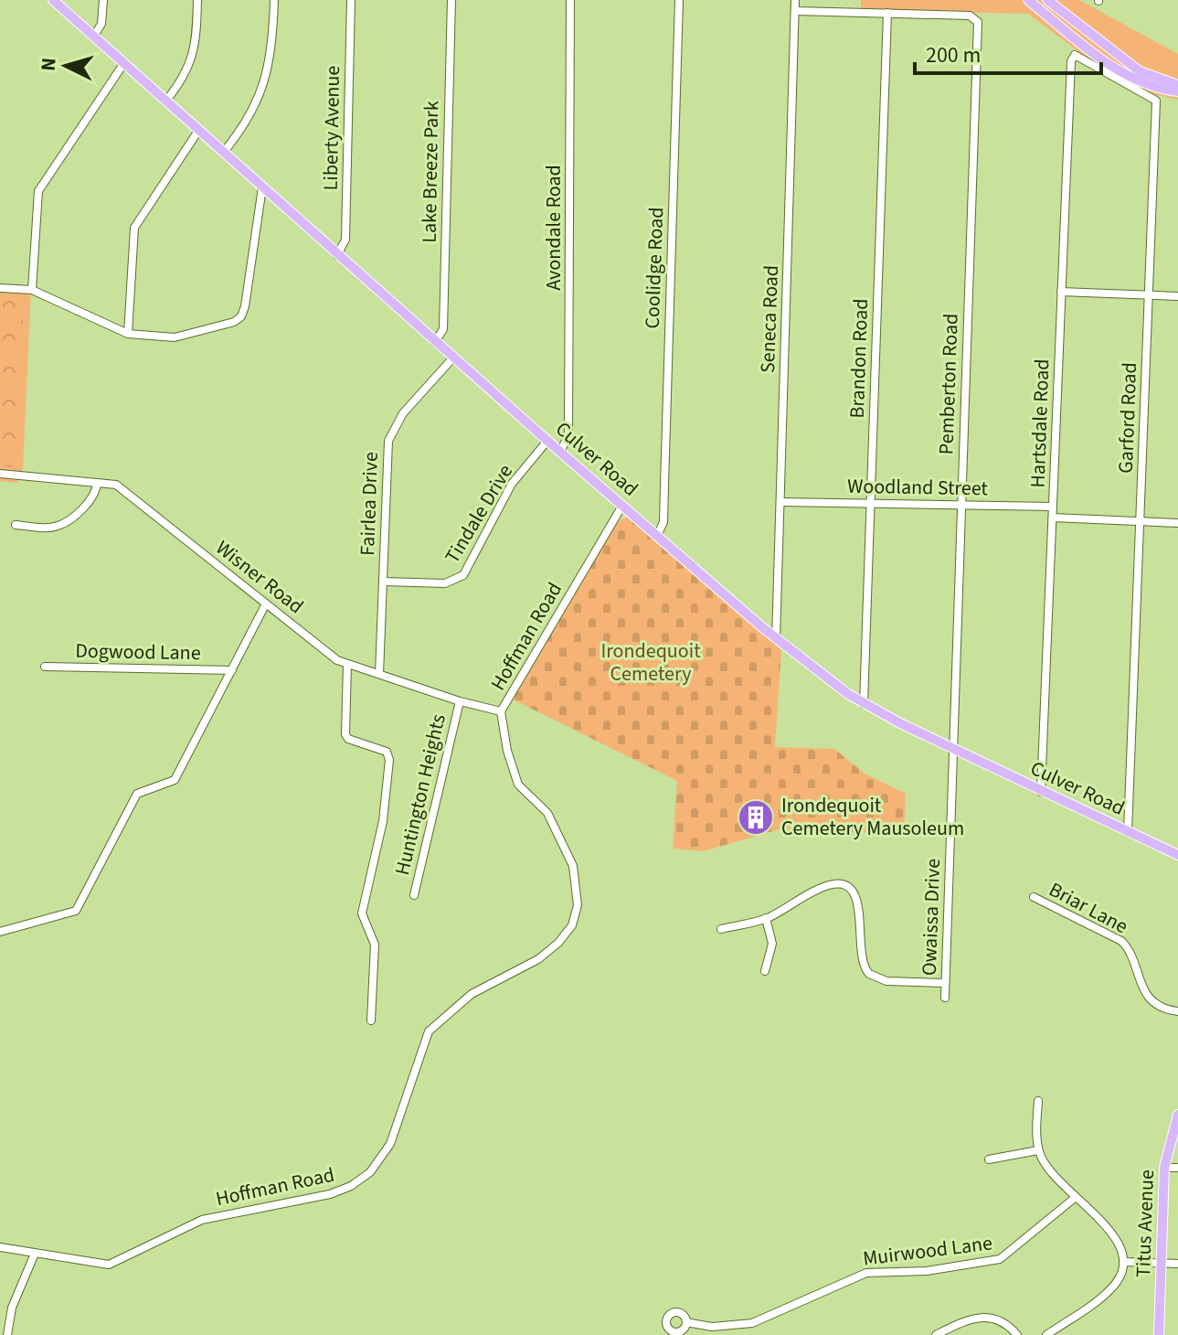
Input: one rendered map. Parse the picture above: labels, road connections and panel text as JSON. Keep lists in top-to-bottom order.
{
  "streets": {
    "main road": ["Culver Road", "Titus Avenue"],
    "street": [
      "Liberty Avenue",
      "Lake Breeze Park",
      "Avondale Road",
      "Coolidge Road",
      "Seneca Road",
      "Brandon Road",
      "Pemberton Road",
      "Garford Road",
      "Hartsdale Road",
      "Woodland Street",
      "Fairlea Drive",
      "Tindale Drive",
      "Wisner Road",
      "Hoffman Road",
      "Dogwood Lane",
      "Huntington Heights",
      "Briar Lane",
      "Owaissa Drive",
      "Muirwood Lane"
    ]
  },
  "crossings": [
    ["Liberty Avenue", "Culver Road"],
    ["Lake Breeze Park", "Culver Road"],
    ["Avondale Road", "Culver Road"],
    ["Coolidge Road", "Culver Road"],
    ["Seneca Road", "Culver Road"],
    ["Seneca Road", "Woodland Street"],
    ["Brandon Road", "Pemberton Road"],
    ["Brandon Road", "Culver Road"],
    ["Brandon Road", "Woodland Street"],
    ["Pemberton Road", "Culver Road"],
    ["Pemberton Road", "Woodland Street"],
    ["Pemberton Road", "Owaissa Drive"],
    ["Garford Road", "Hartsdale Road"],
    ["Garford Road", "Culver Road"],
    ["Hartsdale Road", "Culver Road"],
    ["Hartsdale Road", "Woodland Street"],
    ["Culver Road", "Fairlea Drive"],
    ["Culver Road", "Tindale Drive"],
    ["Culver Road", "Hoffman Road"],
    ["Culver Road", "Owaissa Drive"],
    ["Fairlea Drive", "Tindale Drive"],
    ["Fairlea Drive", "Wisner Road"],
    ["Wisner Road", "Hoffman Road"],
    ["Wisner Road", "Huntington Heights"]
  ],
  "parks": ["Irondequoit Cemetery"],
  "places": {
    "building": ["Irondequoit Cemetery Mausoleum"]
  },
  "scale_bar": "200 m",
  "north": "left"
}
